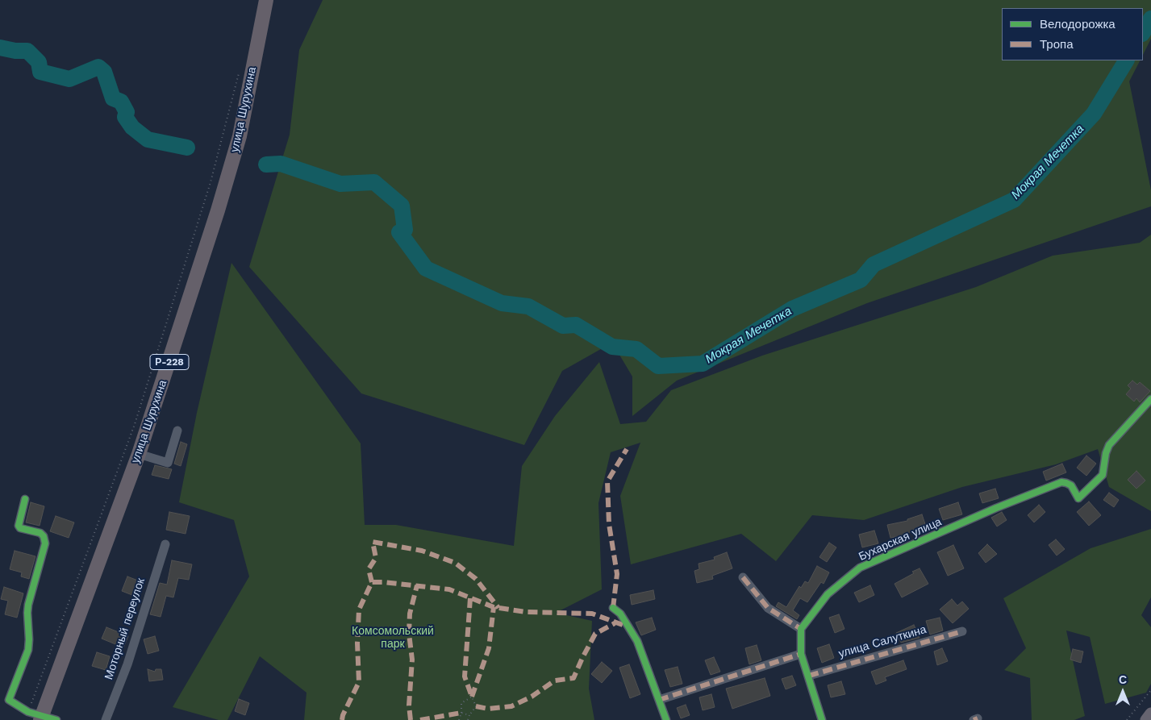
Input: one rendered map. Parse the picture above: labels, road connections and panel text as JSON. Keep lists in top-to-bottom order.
{
  "streets": {
    "highway": ["улица Шурухина", "Р-228"],
    "street": ["Бухарская улица", "Моторный переулок", "улица Салуткина"]
  },
  "water": ["Мокрая Мечетка"],
  "parks": ["Комсомольский парк"],
  "legend": ["Велодорожка", "Тропа"],
  "north": "top"
}
